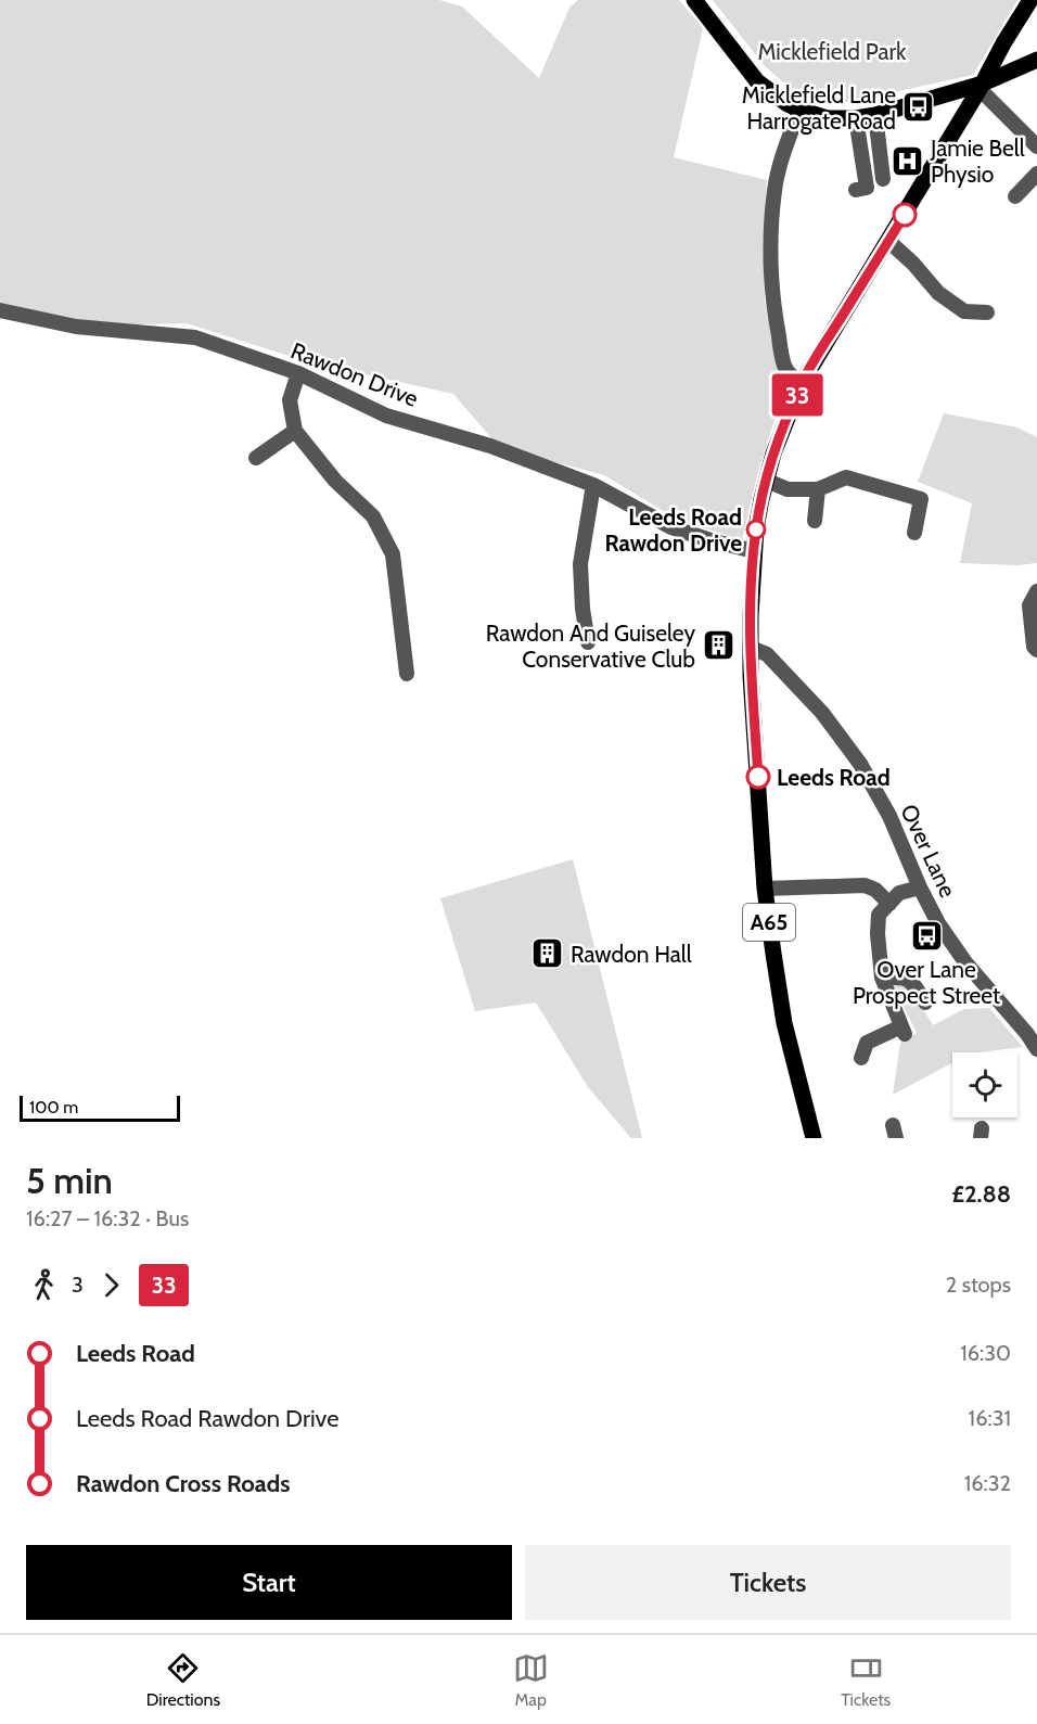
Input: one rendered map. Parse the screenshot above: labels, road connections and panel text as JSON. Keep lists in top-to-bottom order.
{
  "streets": {
    "main road": ["A65"],
    "street": ["Rawdon Drive", "Over Lane"]
  },
  "crossings": [
    ["Rawdon Drive", "A65"],
    ["Over Lane", "A65"]
  ],
  "parks": ["Micklefield Park"],
  "places": {
    "bus stop": ["Micklefield Lane Harrogate Road", "Over Lane Prospect Street"],
    "hospital": ["Jamie Bell Physio"],
    "other": ["Leeds Road Rawdon Drive", "Leeds Road"],
    "building": ["Rawdon And Guiseley Conservative Club", "Rawdon Hall"]
  },
  "lines": ["bus line 33"],
  "scale_bar": "100 m",
  "page": {
    "on_map": "33",
    "scale": "100 m",
    "heading": ["5 min", "16:27 – 16:32 · Bus", "£2.88"],
    "legs": ["3", "33", "2 stops"],
    "list": [
      {
        "name": "Leeds Road",
        "value": "16:30"
      },
      {
        "name": "Leeds Road Rawdon Drive",
        "value": "16:31"
      },
      {
        "name": "Rawdon Cross Roads",
        "value": "16:32"
      }
    ],
    "buttons": ["Start", "Tickets"],
    "tabs": ["Directions", "Map", "Tickets"]
  }
}
